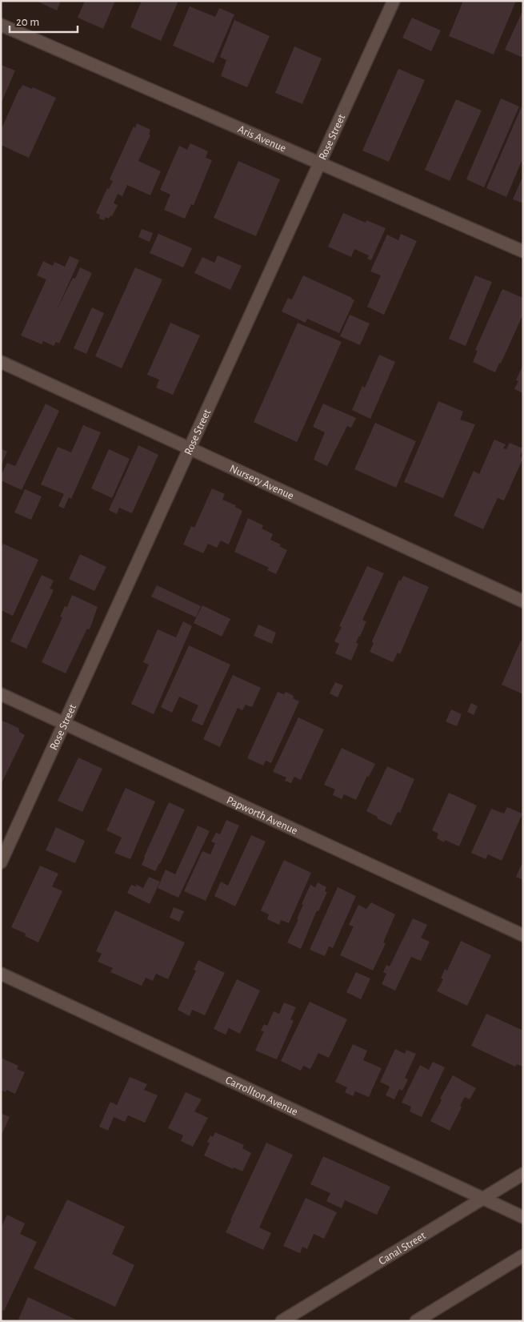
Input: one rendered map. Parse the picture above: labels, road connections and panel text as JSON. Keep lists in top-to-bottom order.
{
  "streets": {
    "street": [
      "Rose Street",
      "Aris Avenue",
      "Nursery Avenue",
      "Papworth Avenue",
      "Carrollton Avenue",
      "Canal Street"
    ]
  },
  "crossings": [
    ["Rose Street", "Aris Avenue"],
    ["Rose Street", "Nursery Avenue"],
    ["Rose Street", "Papworth Avenue"],
    ["Carrollton Avenue", "Canal Street"]
  ],
  "scale_bar": "20 m"
}
